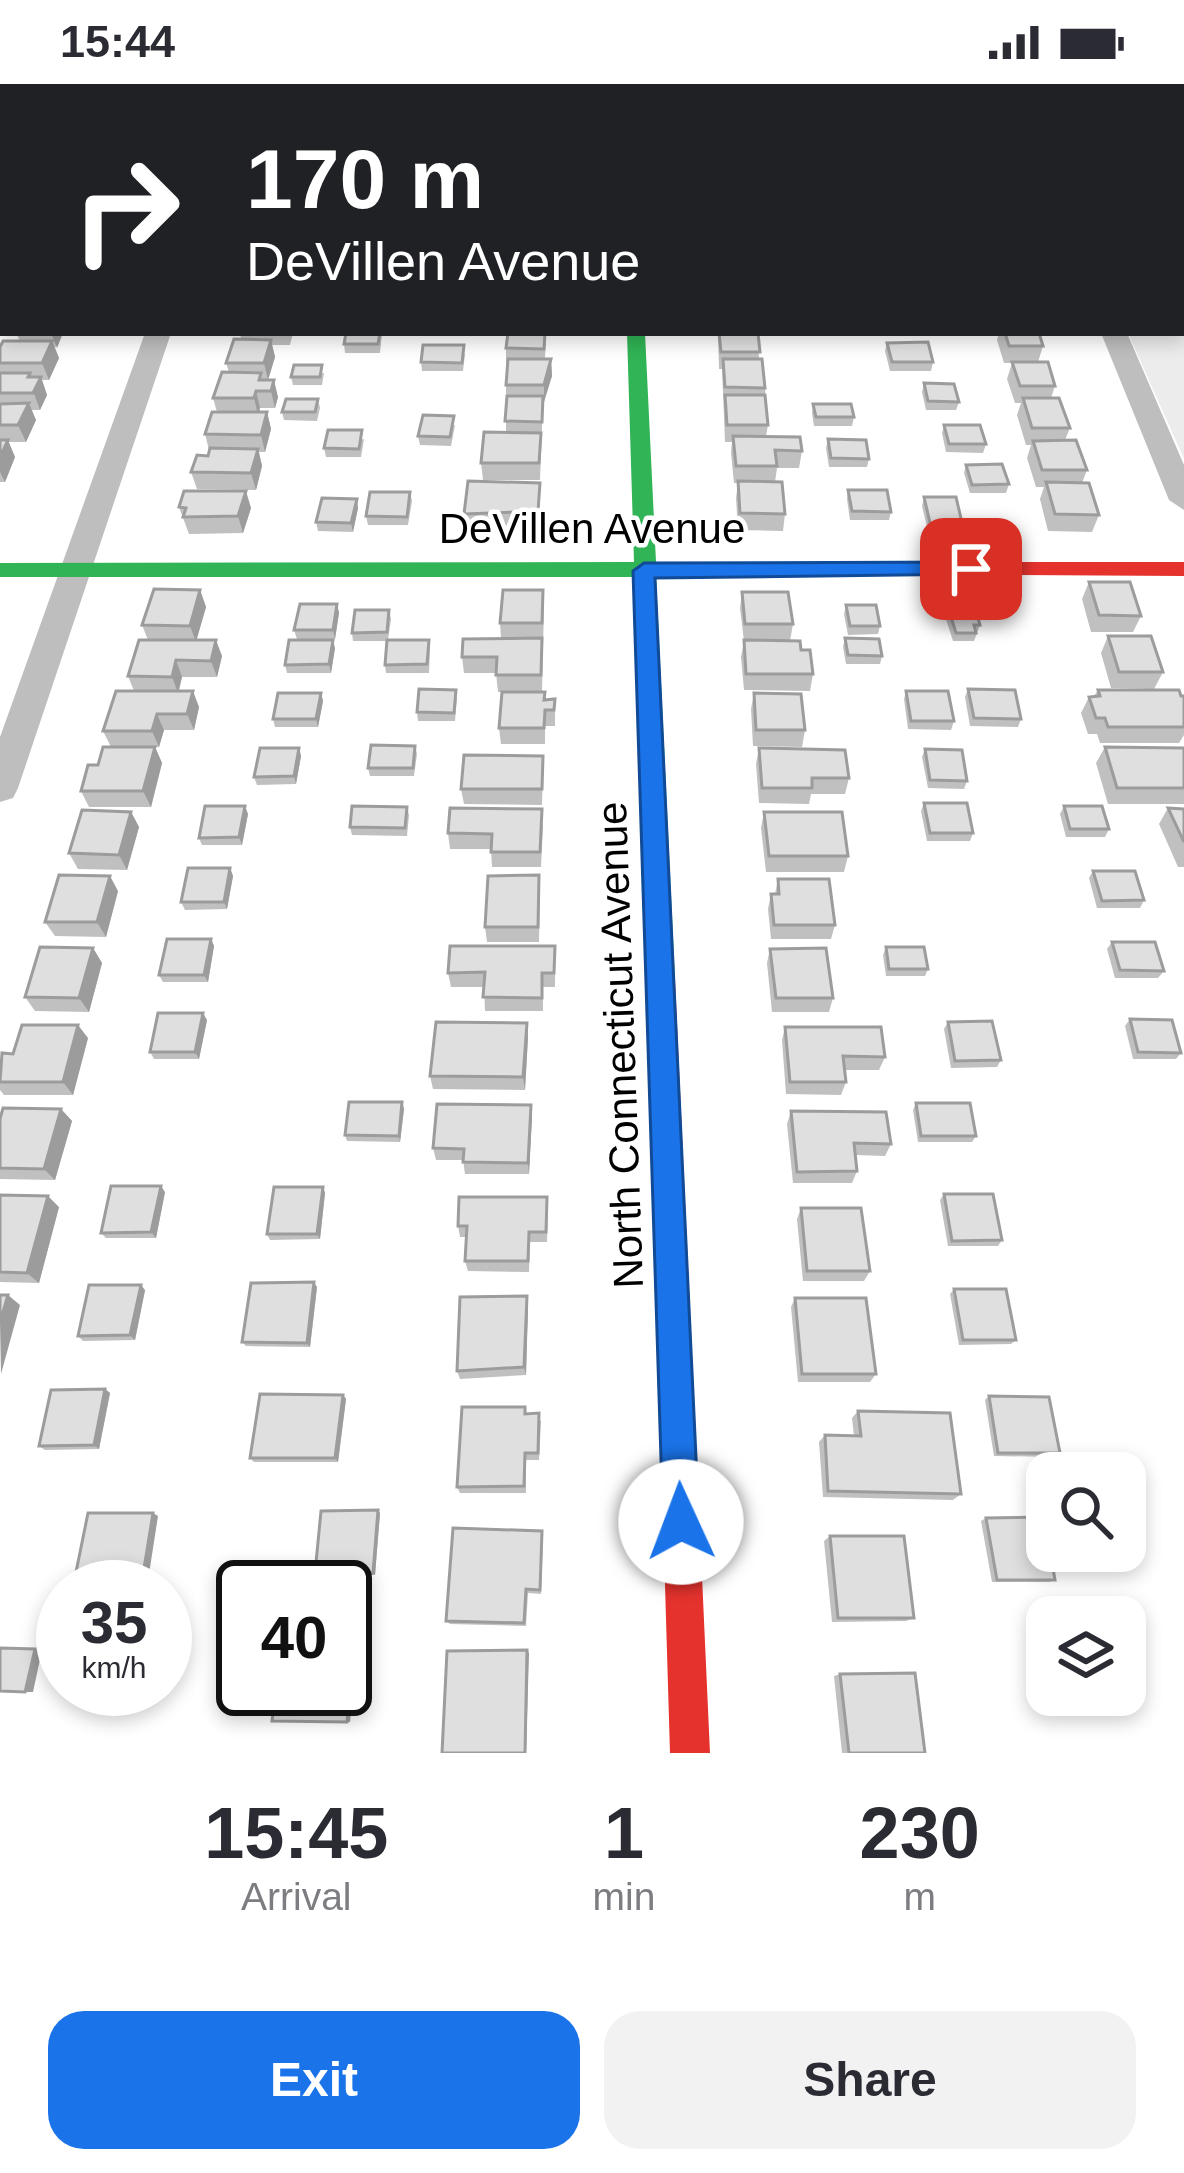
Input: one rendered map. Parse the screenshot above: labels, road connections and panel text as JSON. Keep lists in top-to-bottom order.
{
  "streets": {
    "street": ["DeVillen Avenue", "North Connecticut Avenue"]
  },
  "crossings": [
    ["DeVillen Avenue", "North Connecticut Avenue"]
  ],
  "page": {
    "status": "15:44",
    "turn": ["170 m", "DeVillen Avenue"],
    "speed": "35 km/h",
    "limit": "40",
    "eta": [
      "15:45",
      "Arrival",
      "1",
      "min",
      "230",
      "m"
    ],
    "buttons": ["Exit", "Share"]
  }
}
